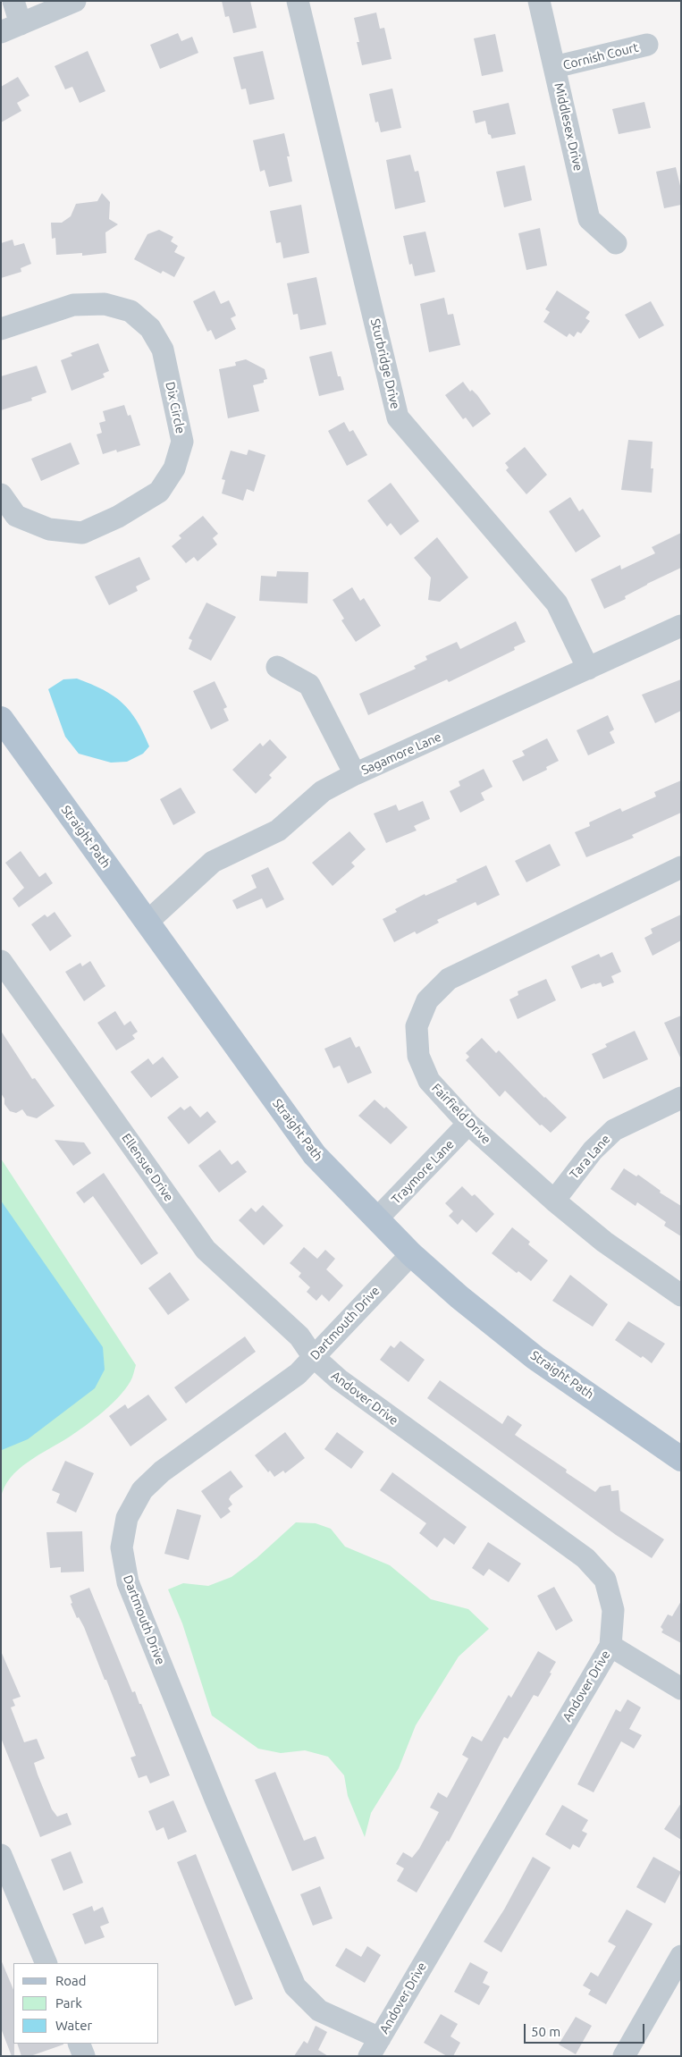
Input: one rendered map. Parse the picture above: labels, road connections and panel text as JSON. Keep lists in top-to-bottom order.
{
  "streets": {
    "main road": ["Straight Path"],
    "street": [
      "Cornish Court",
      "Middlesex Drive",
      "Sturbridge Drive",
      "Dix Circle",
      "Sagamore Lane",
      "Fairfield Drive",
      "Tara Lane",
      "Ellensue Drive",
      "Traymore Lane",
      "Dartmouth Drive",
      "Andover Drive"
    ]
  },
  "crossings": [
    ["Cornish Court", "Middlesex Drive"],
    ["Sturbridge Drive", "Sagamore Lane"],
    ["Sagamore Lane", "Straight Path"],
    ["Straight Path", "Traymore Lane"],
    ["Straight Path", "Dartmouth Drive"],
    ["Fairfield Drive", "Tara Lane"],
    ["Fairfield Drive", "Traymore Lane"],
    ["Ellensue Drive", "Dartmouth Drive"],
    ["Ellensue Drive", "Andover Drive"],
    ["Dartmouth Drive", "Andover Drive"]
  ],
  "legend": ["Road", "Park", "Water"],
  "scale_bar": "50 m"
}
